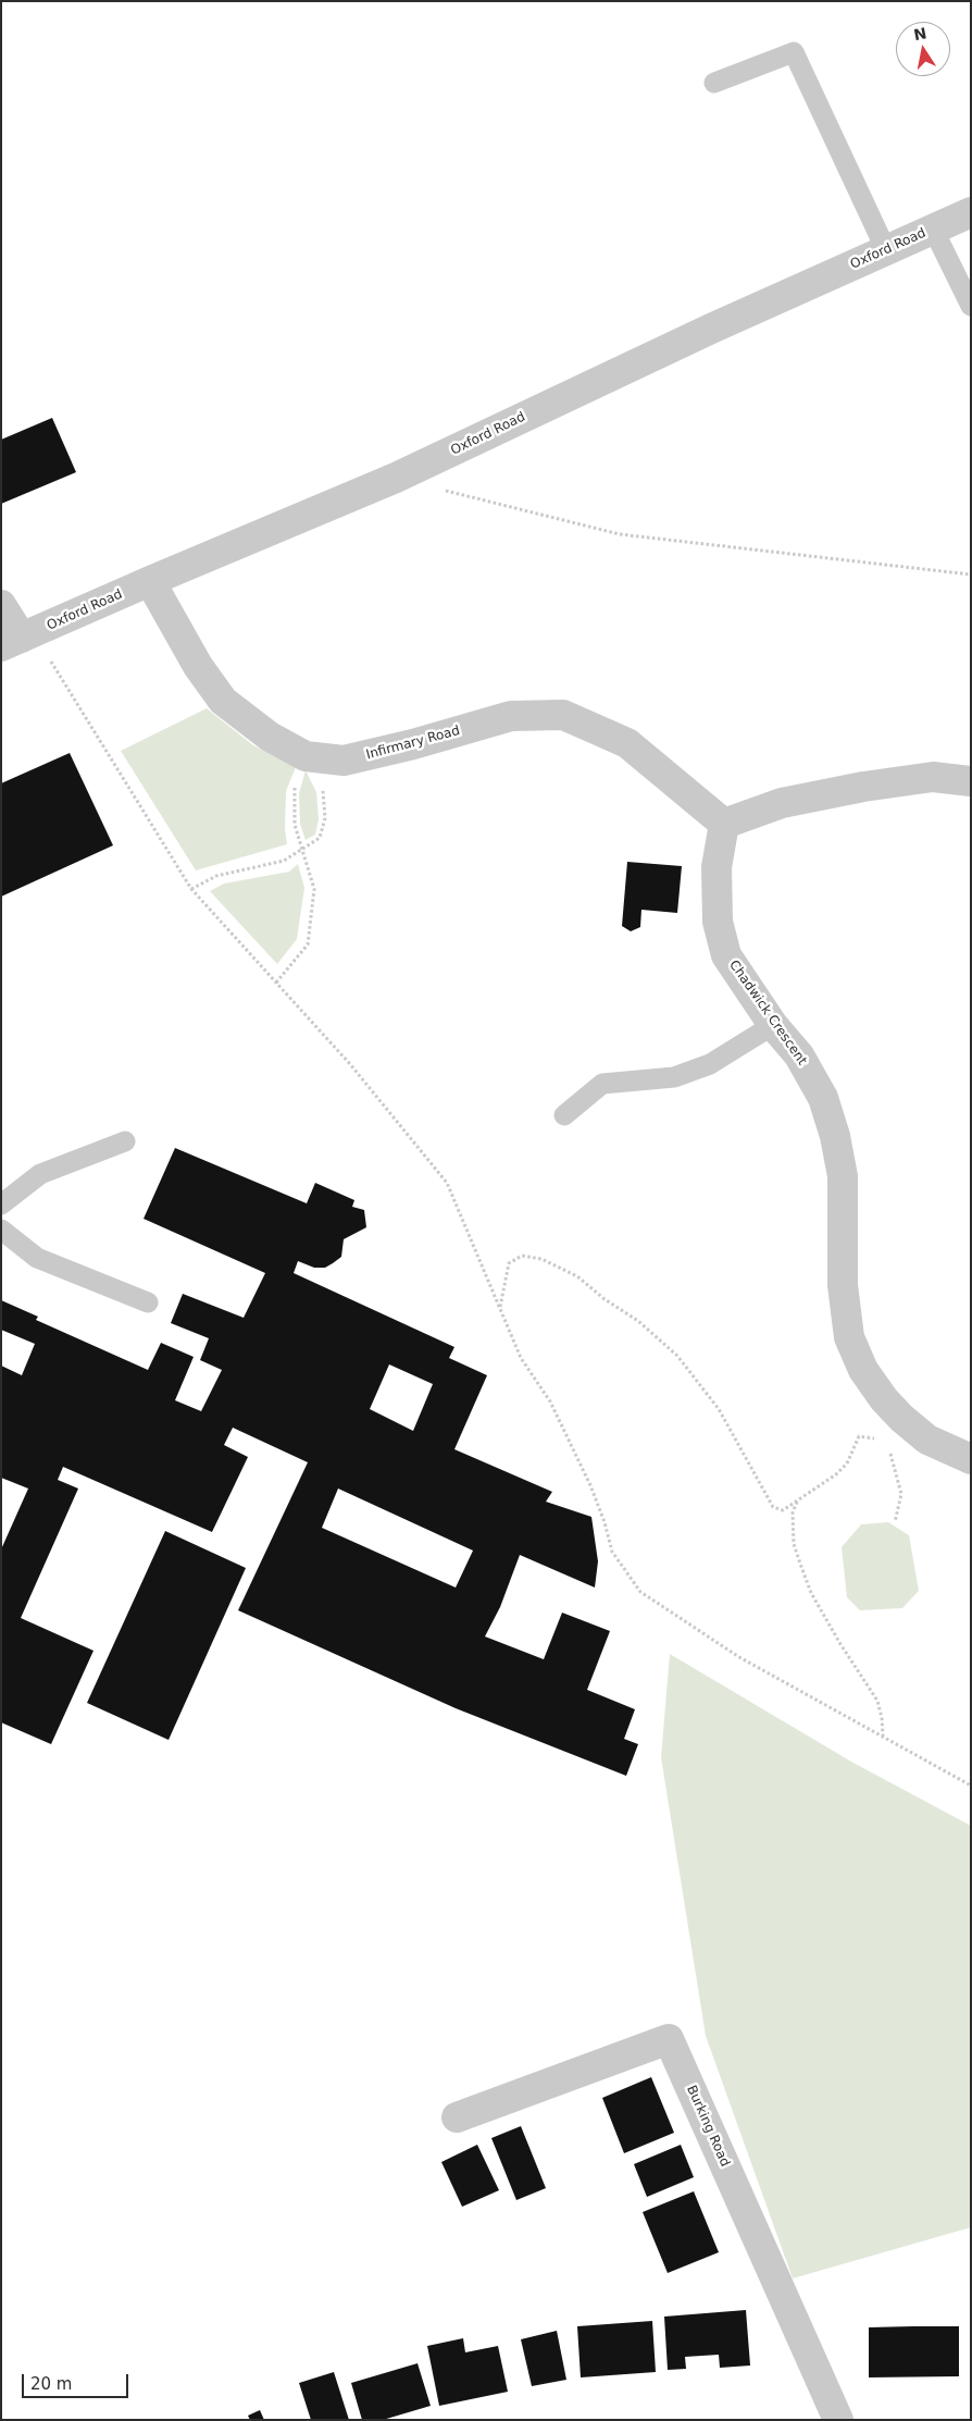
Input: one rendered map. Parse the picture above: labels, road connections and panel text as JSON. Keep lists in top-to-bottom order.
{
  "streets": {
    "street": [
      "Oxford Road",
      "Infirmary Road",
      "Chadwick Crescent",
      "Burking Road"
    ]
  },
  "crossings": [
    ["Oxford Road", "Infirmary Road"],
    ["Infirmary Road", "Chadwick Crescent"]
  ],
  "scale_bar": "20 m",
  "north": "top"
}
